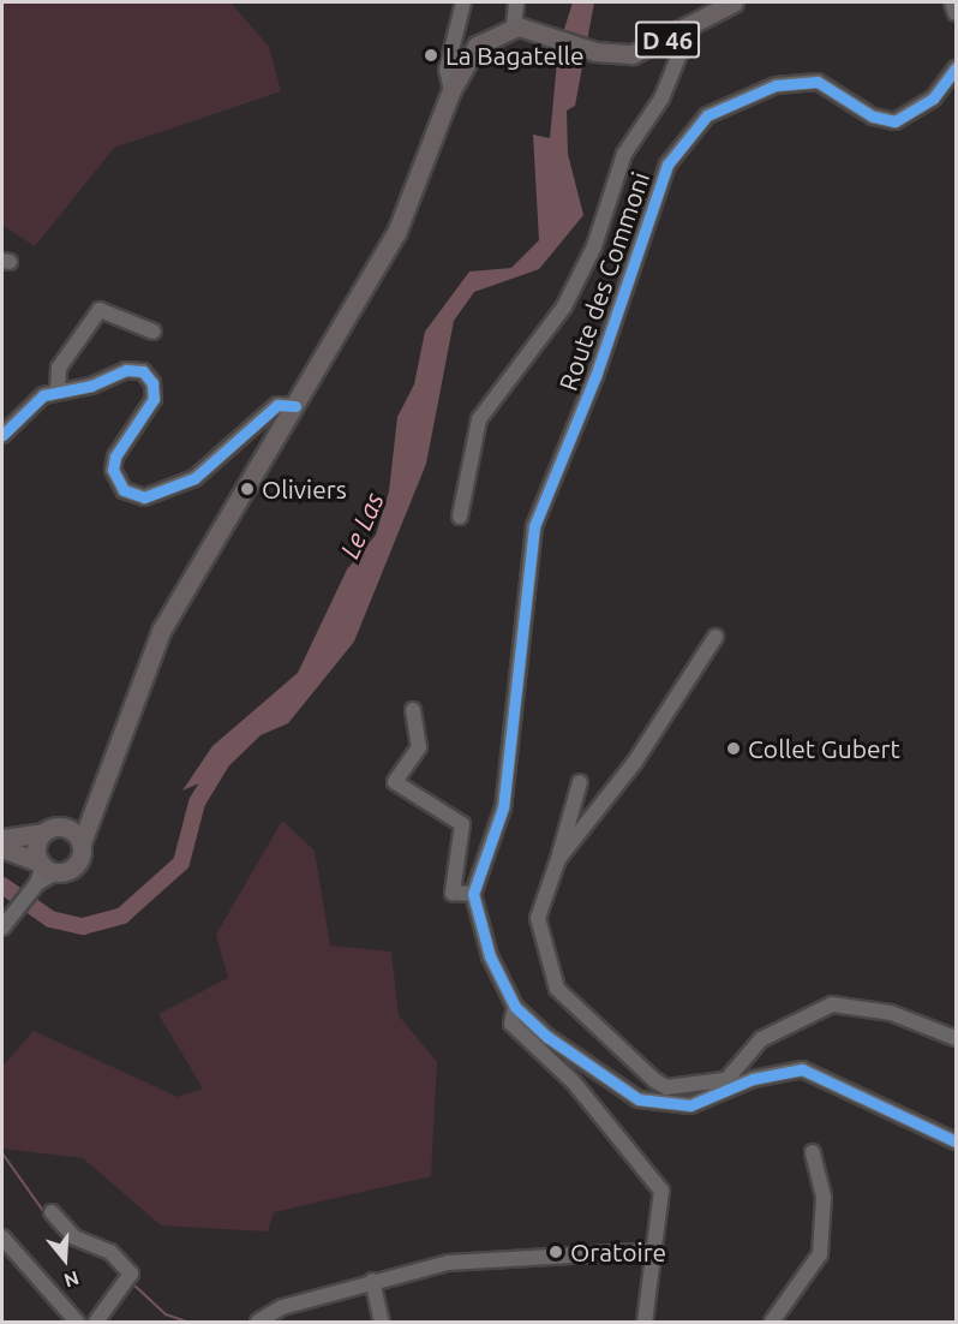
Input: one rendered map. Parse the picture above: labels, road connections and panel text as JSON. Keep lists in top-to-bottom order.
{
  "streets": {
    "main road": ["D 46"],
    "street": ["Route des Commoni"]
  },
  "water": ["Le Las"],
  "places": [
    "La Bagatelle",
    "Oliviers",
    "Collet Gubert",
    "Oratoire"
  ],
  "north": "bottom"
}
